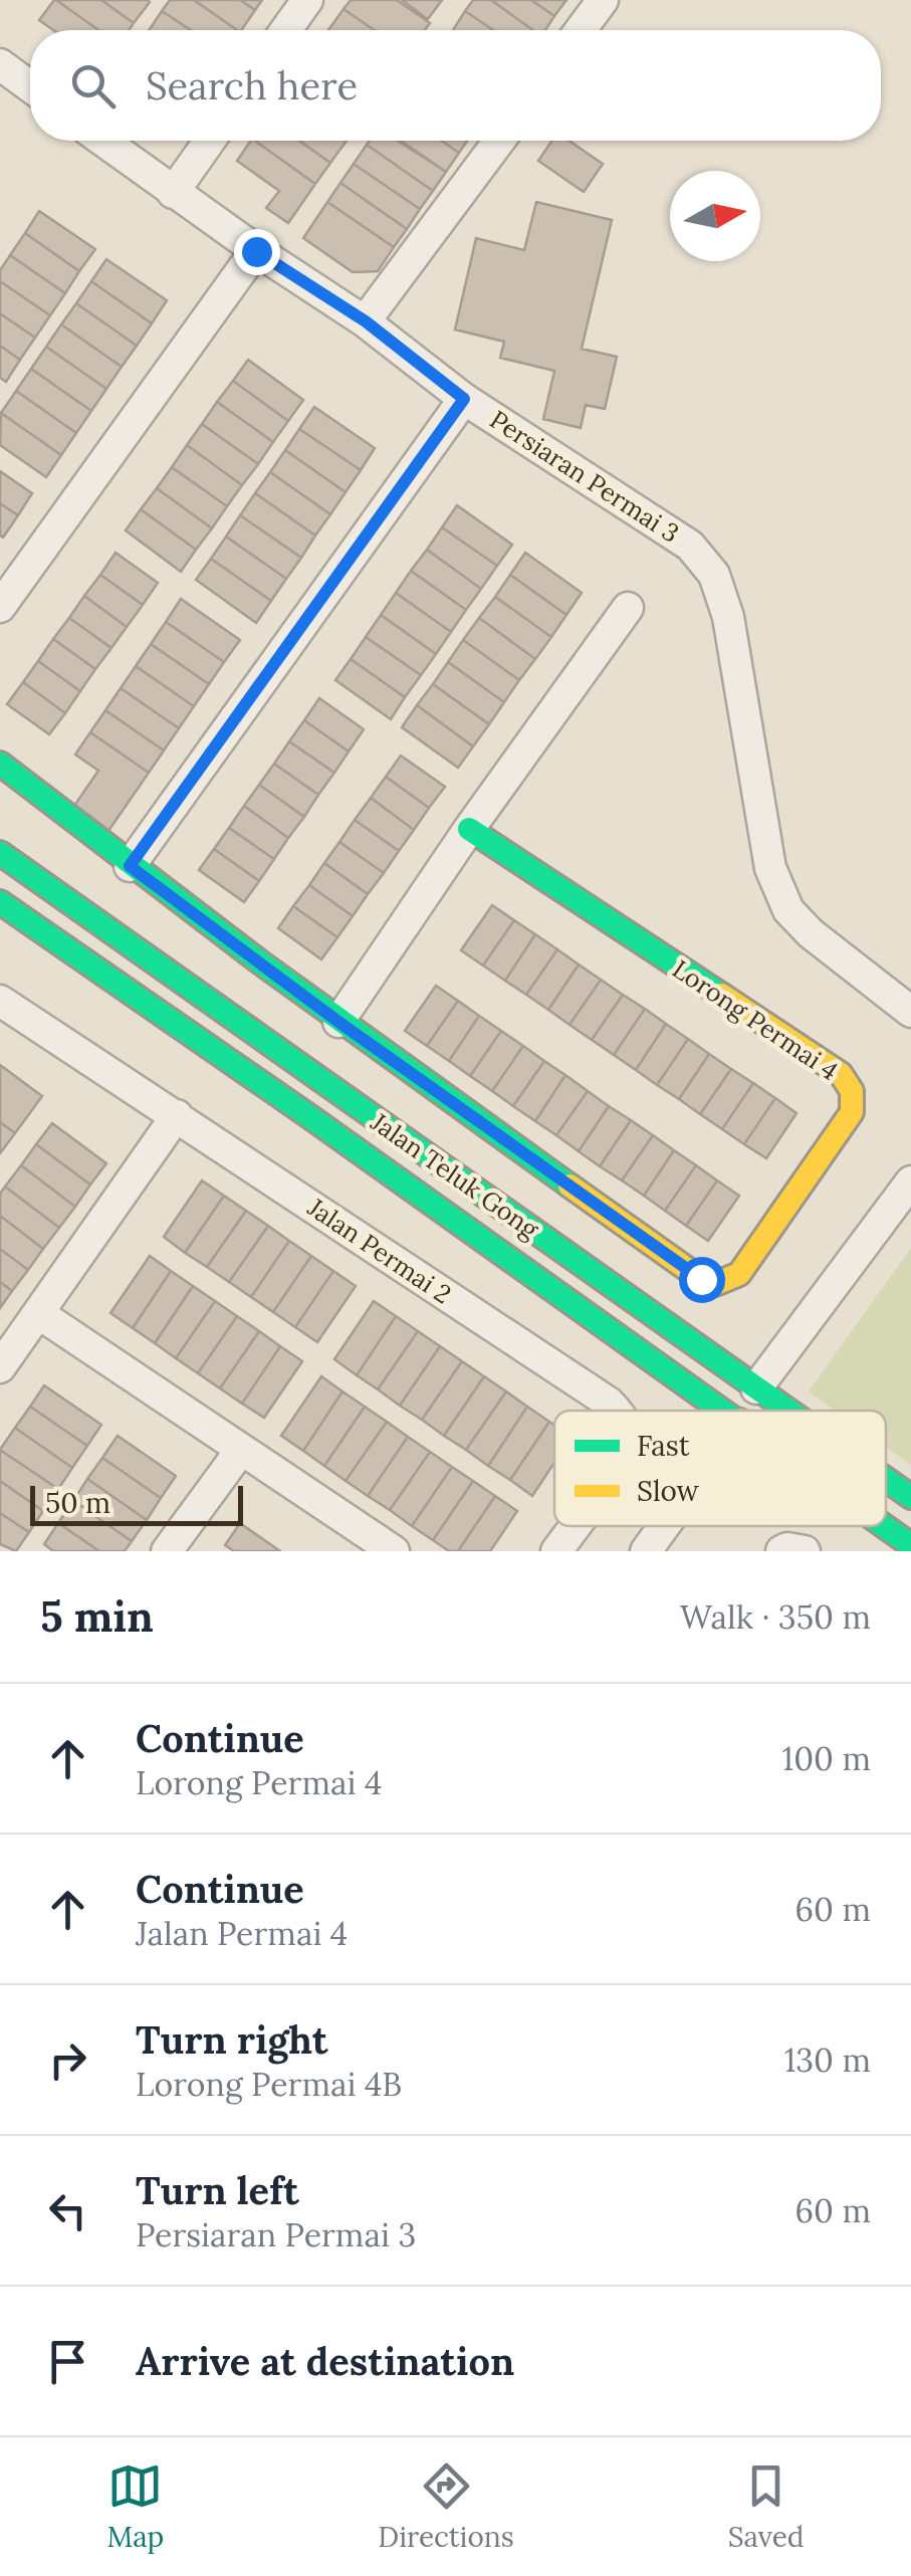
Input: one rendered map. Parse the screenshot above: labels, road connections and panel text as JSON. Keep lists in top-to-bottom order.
{
  "streets": {
    "main road": ["Lorong Permai 4", "Jalan Teluk Gong"],
    "street": ["Persiaran Permai 3", "Jalan Permai 2"]
  },
  "legend": ["Fast", "Slow"],
  "scale_bar": "50 m",
  "north": "right",
  "page": {
    "search": "Search here",
    "scale": "50 m",
    "heading": ["5 min", "Walk · 350 m"],
    "list": [
      ["Continue", "Lorong Permai 4", "100 m"],
      ["Continue", "Jalan Permai 4", "60 m"],
      ["Turn right", "Lorong Permai 4B", "130 m"],
      ["Turn left", "Persiaran Permai 3", "60 m"],
      "Arrive at destination"
    ],
    "nav": ["Map", "Directions", "Saved"]
  }
}
